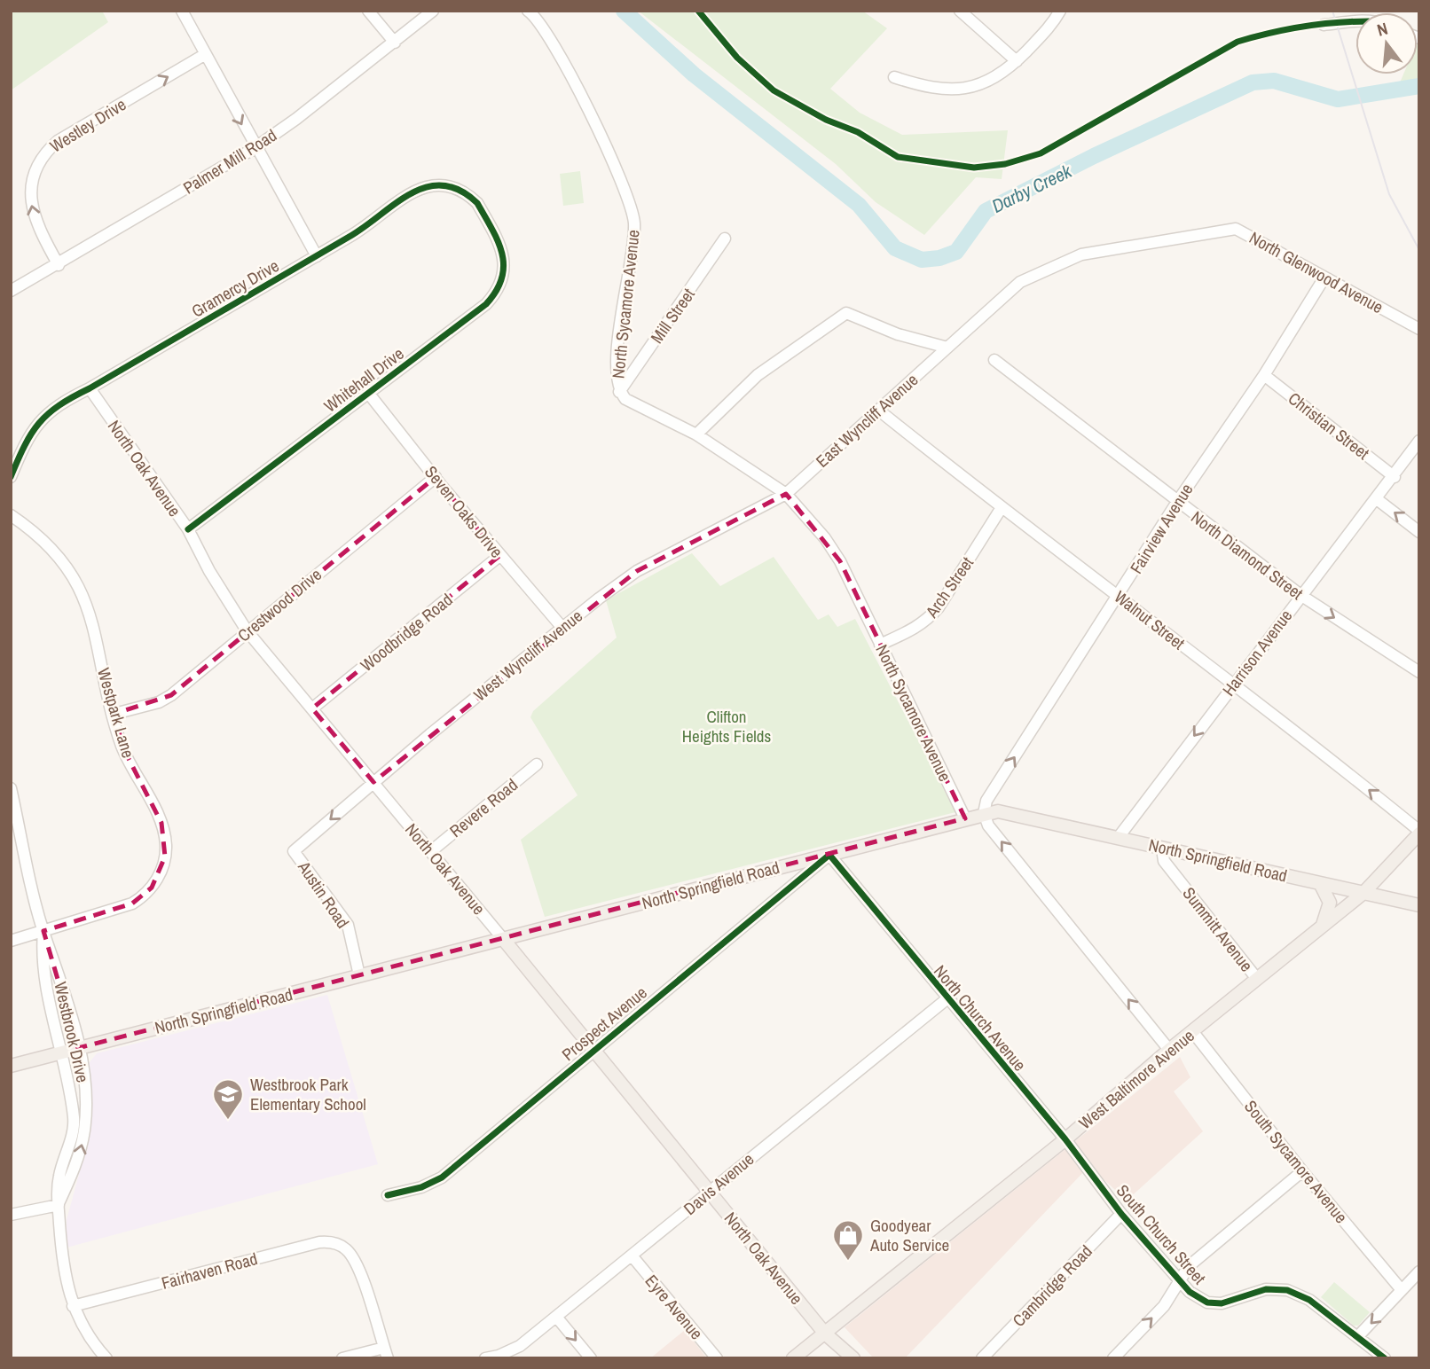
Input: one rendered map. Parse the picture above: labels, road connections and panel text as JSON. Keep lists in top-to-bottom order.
{
  "streets": {
    "main road": ["North Oak Avenue", "North Springfield Road", "West Baltimore Avenue"],
    "street": [
      "Westley Drive",
      "Palmer Mill Road",
      "North Glenwood Avenue",
      "Gramercy Drive",
      "North Sycamore Avenue",
      "Mill Street",
      "Whitehall Drive",
      "East Wyncliff Avenue",
      "Christian Street",
      "Seven Oaks Drive",
      "Fairview Avenue",
      "North Diamond Street",
      "Arch Street",
      "Crestwood Drive",
      "Walnut Street",
      "Woodbridge Road",
      "Harrison Avenue",
      "West Wyncliff Avenue",
      "Westpark Lane",
      "Revere Road",
      "Austin Road",
      "Summitt Avenue",
      "North Church Avenue",
      "Prospect Avenue",
      "Westbrook Drive",
      "South Sycamore Avenue",
      "Davis Avenue",
      "South Church Street",
      "Fairhaven Road",
      "Cambridge Road",
      "Eyre Avenue"
    ]
  },
  "crossings": [
    ["Westley Drive", "Palmer Mill Road"],
    ["North Glenwood Avenue", "East Wyncliff Avenue"],
    ["North Glenwood Avenue", "Fairview Avenue"],
    ["Gramercy Drive", "Whitehall Drive"],
    ["Gramercy Drive", "North Oak Avenue"],
    ["North Sycamore Avenue", "Mill Street"],
    ["North Sycamore Avenue", "East Wyncliff Avenue"],
    ["North Sycamore Avenue", "Arch Street"],
    ["North Sycamore Avenue", "West Wyncliff Avenue"],
    ["North Sycamore Avenue", "North Springfield Road"],
    ["Whitehall Drive", "North Oak Avenue"],
    ["Whitehall Drive", "Seven Oaks Drive"],
    ["East Wyncliff Avenue", "Walnut Street"],
    ["East Wyncliff Avenue", "West Wyncliff Avenue"],
    ["Christian Street", "Fairview Avenue"],
    ["Christian Street", "Harrison Avenue"],
    ["North Oak Avenue", "Crestwood Drive"],
    ["North Oak Avenue", "Woodbridge Road"],
    ["North Oak Avenue", "West Wyncliff Avenue"],
    ["North Oak Avenue", "Revere Road"],
    ["North Oak Avenue", "North Springfield Road"],
    ["North Oak Avenue", "Prospect Avenue"],
    ["North Oak Avenue", "West Baltimore Avenue"],
    ["North Oak Avenue", "Davis Avenue"],
    ["Seven Oaks Drive", "Crestwood Drive"],
    ["Seven Oaks Drive", "Woodbridge Road"],
    ["Seven Oaks Drive", "West Wyncliff Avenue"],
    ["Fairview Avenue", "North Diamond Street"],
    ["Fairview Avenue", "Walnut Street"],
    ["Fairview Avenue", "North Springfield Road"],
    ["North Diamond Street", "Harrison Avenue"],
    ["Arch Street", "Walnut Street"],
    ["Crestwood Drive", "Westpark Lane"],
    ["Walnut Street", "Harrison Avenue"],
    ["Walnut Street", "West Baltimore Avenue"],
    ["Harrison Avenue", "North Springfield Road"],
    ["West Wyncliff Avenue", "Austin Road"],
    ["Westpark Lane", "Westbrook Drive"],
    ["North Springfield Road", "Austin Road"],
    ["North Springfield Road", "Summitt Avenue"],
    ["North Springfield Road", "North Church Avenue"],
    ["North Springfield Road", "Prospect Avenue"],
    ["North Springfield Road", "Westbrook Drive"],
    ["North Springfield Road", "West Baltimore Avenue"],
    ["Summitt Avenue", "West Baltimore Avenue"],
    ["North Church Avenue", "Prospect Avenue"],
    ["North Church Avenue", "West Baltimore Avenue"],
    ["North Church Avenue", "Davis Avenue"],
    ["North Church Avenue", "South Church Street"],
    ["Westbrook Drive", "Fairhaven Road"],
    ["West Baltimore Avenue", "South Sycamore Avenue"],
    ["West Baltimore Avenue", "South Church Street"],
    ["Davis Avenue", "Eyre Avenue"],
    ["South Church Street", "Cambridge Road"]
  ],
  "one_way": ["Westley Drive", "Fairview Avenue", "Harrison Avenue"],
  "water": ["Darby Creek"],
  "parks": ["Clifton Heights Fields"],
  "places": {
    "school or university": ["Westbrook Park Elementary School"],
    "shop": ["Goodyear Auto Service"]
  },
  "north": "top"
}
